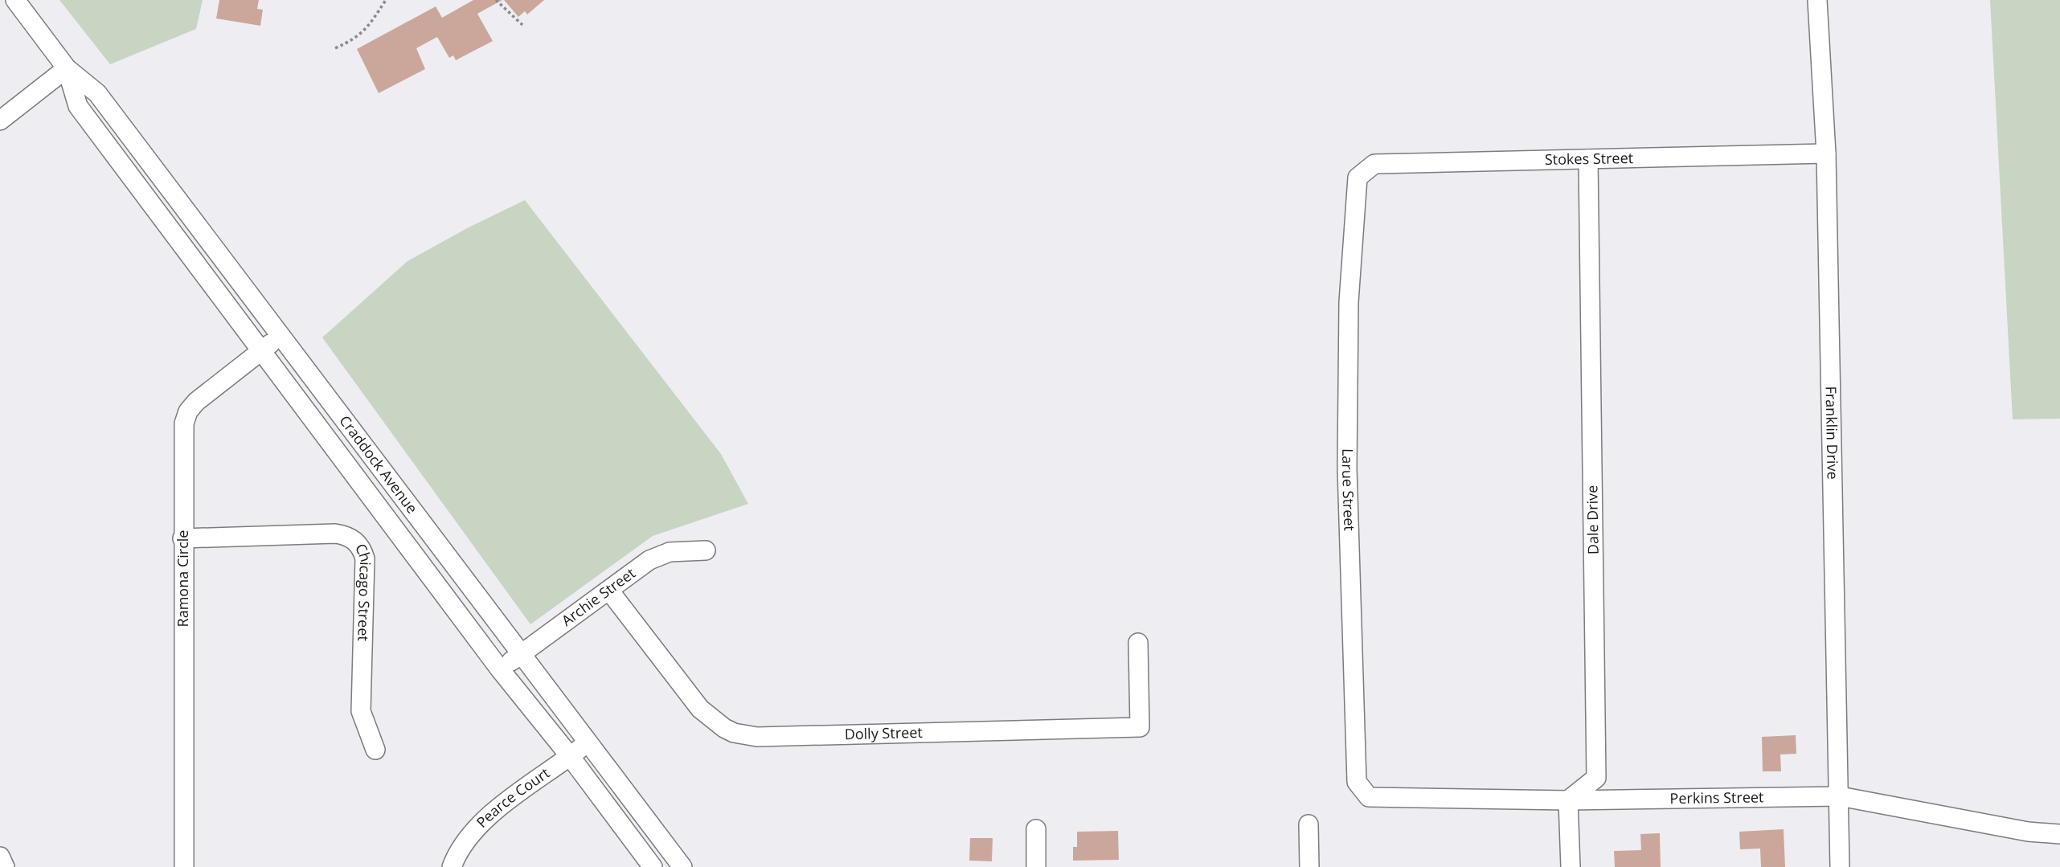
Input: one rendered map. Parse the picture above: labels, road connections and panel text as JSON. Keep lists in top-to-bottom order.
{
  "streets": {
    "street": [
      "Stokes Street",
      "Franklin Drive",
      "Craddock Avenue",
      "Larue Street",
      "Dale Drive",
      "Ramona Circle",
      "Chicago Street",
      "Archie Street",
      "Dolly Street",
      "Perkins Street",
      "Pearce Court"
    ]
  },
  "crossings": [
    ["Stokes Street", "Franklin Drive"],
    ["Stokes Street", "Larue Street"],
    ["Stokes Street", "Dale Drive"],
    ["Franklin Drive", "Perkins Street"],
    ["Craddock Avenue", "Ramona Circle"],
    ["Craddock Avenue", "Archie Street"],
    ["Craddock Avenue", "Pearce Court"],
    ["Larue Street", "Perkins Street"],
    ["Dale Drive", "Perkins Street"],
    ["Ramona Circle", "Chicago Street"],
    ["Archie Street", "Dolly Street"]
  ]
}
